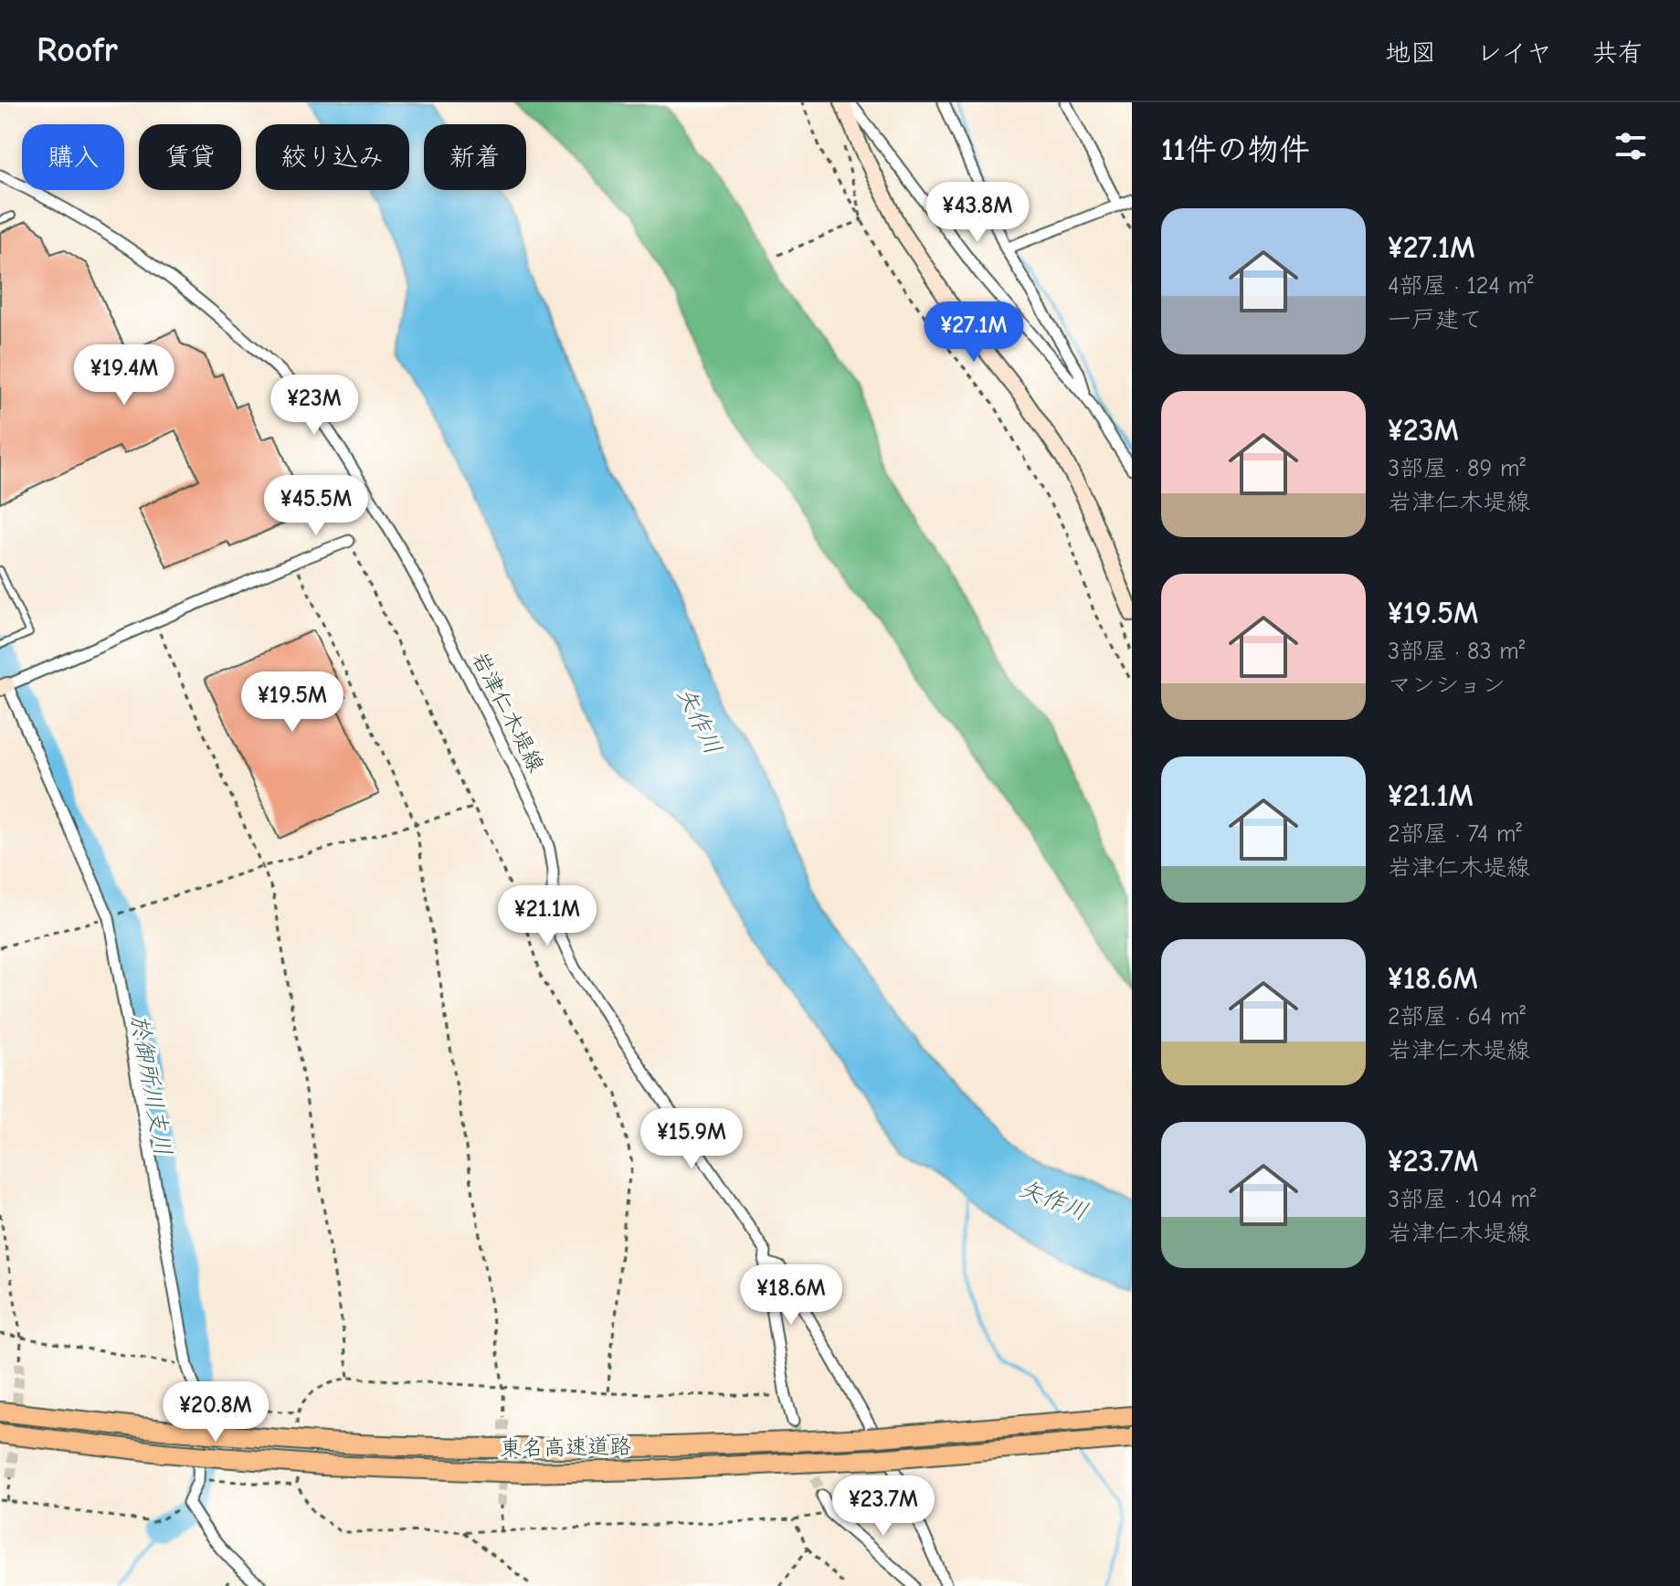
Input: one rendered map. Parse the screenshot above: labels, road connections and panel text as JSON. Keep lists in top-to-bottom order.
{
  "streets": {
    "highway": ["東名高速道路"],
    "street": ["岩津仁木堤線"]
  },
  "water": ["矢作川", "於御所川支川"],
  "page": {
    "header": "Roofr",
    "nav": ["地図", "レイヤ", "共有"],
    "heading": "11件の物件",
    "chip": [
      "購入",
      "賃貸",
      "絞り込み",
      "新着"
    ],
    "price": [
      "¥43.8M",
      "¥27.1M",
      "¥19.4M",
      "¥23M",
      "¥45.5M",
      "¥19.5M",
      "¥21.1M",
      "¥15.9M",
      "¥18.6M",
      "¥20.8M",
      "¥23.7M"
    ],
    "list": [
      {
        "name": "¥27.1M",
        "note": "4部屋 · 124 m² · 一戸建て"
      },
      {
        "name": "¥23M",
        "note": "3部屋 · 89 m² · 岩津仁木堤線"
      },
      {
        "name": "¥19.5M",
        "note": "3部屋 · 83 m² · マンション"
      },
      {
        "name": "¥21.1M",
        "note": "2部屋 · 74 m² · 岩津仁木堤線"
      },
      {
        "name": "¥18.6M",
        "note": "2部屋 · 64 m² · 岩津仁木堤線"
      },
      {
        "name": "¥23.7M",
        "note": "3部屋 · 104 m² · 岩津仁木堤線"
      }
    ]
  }
}
